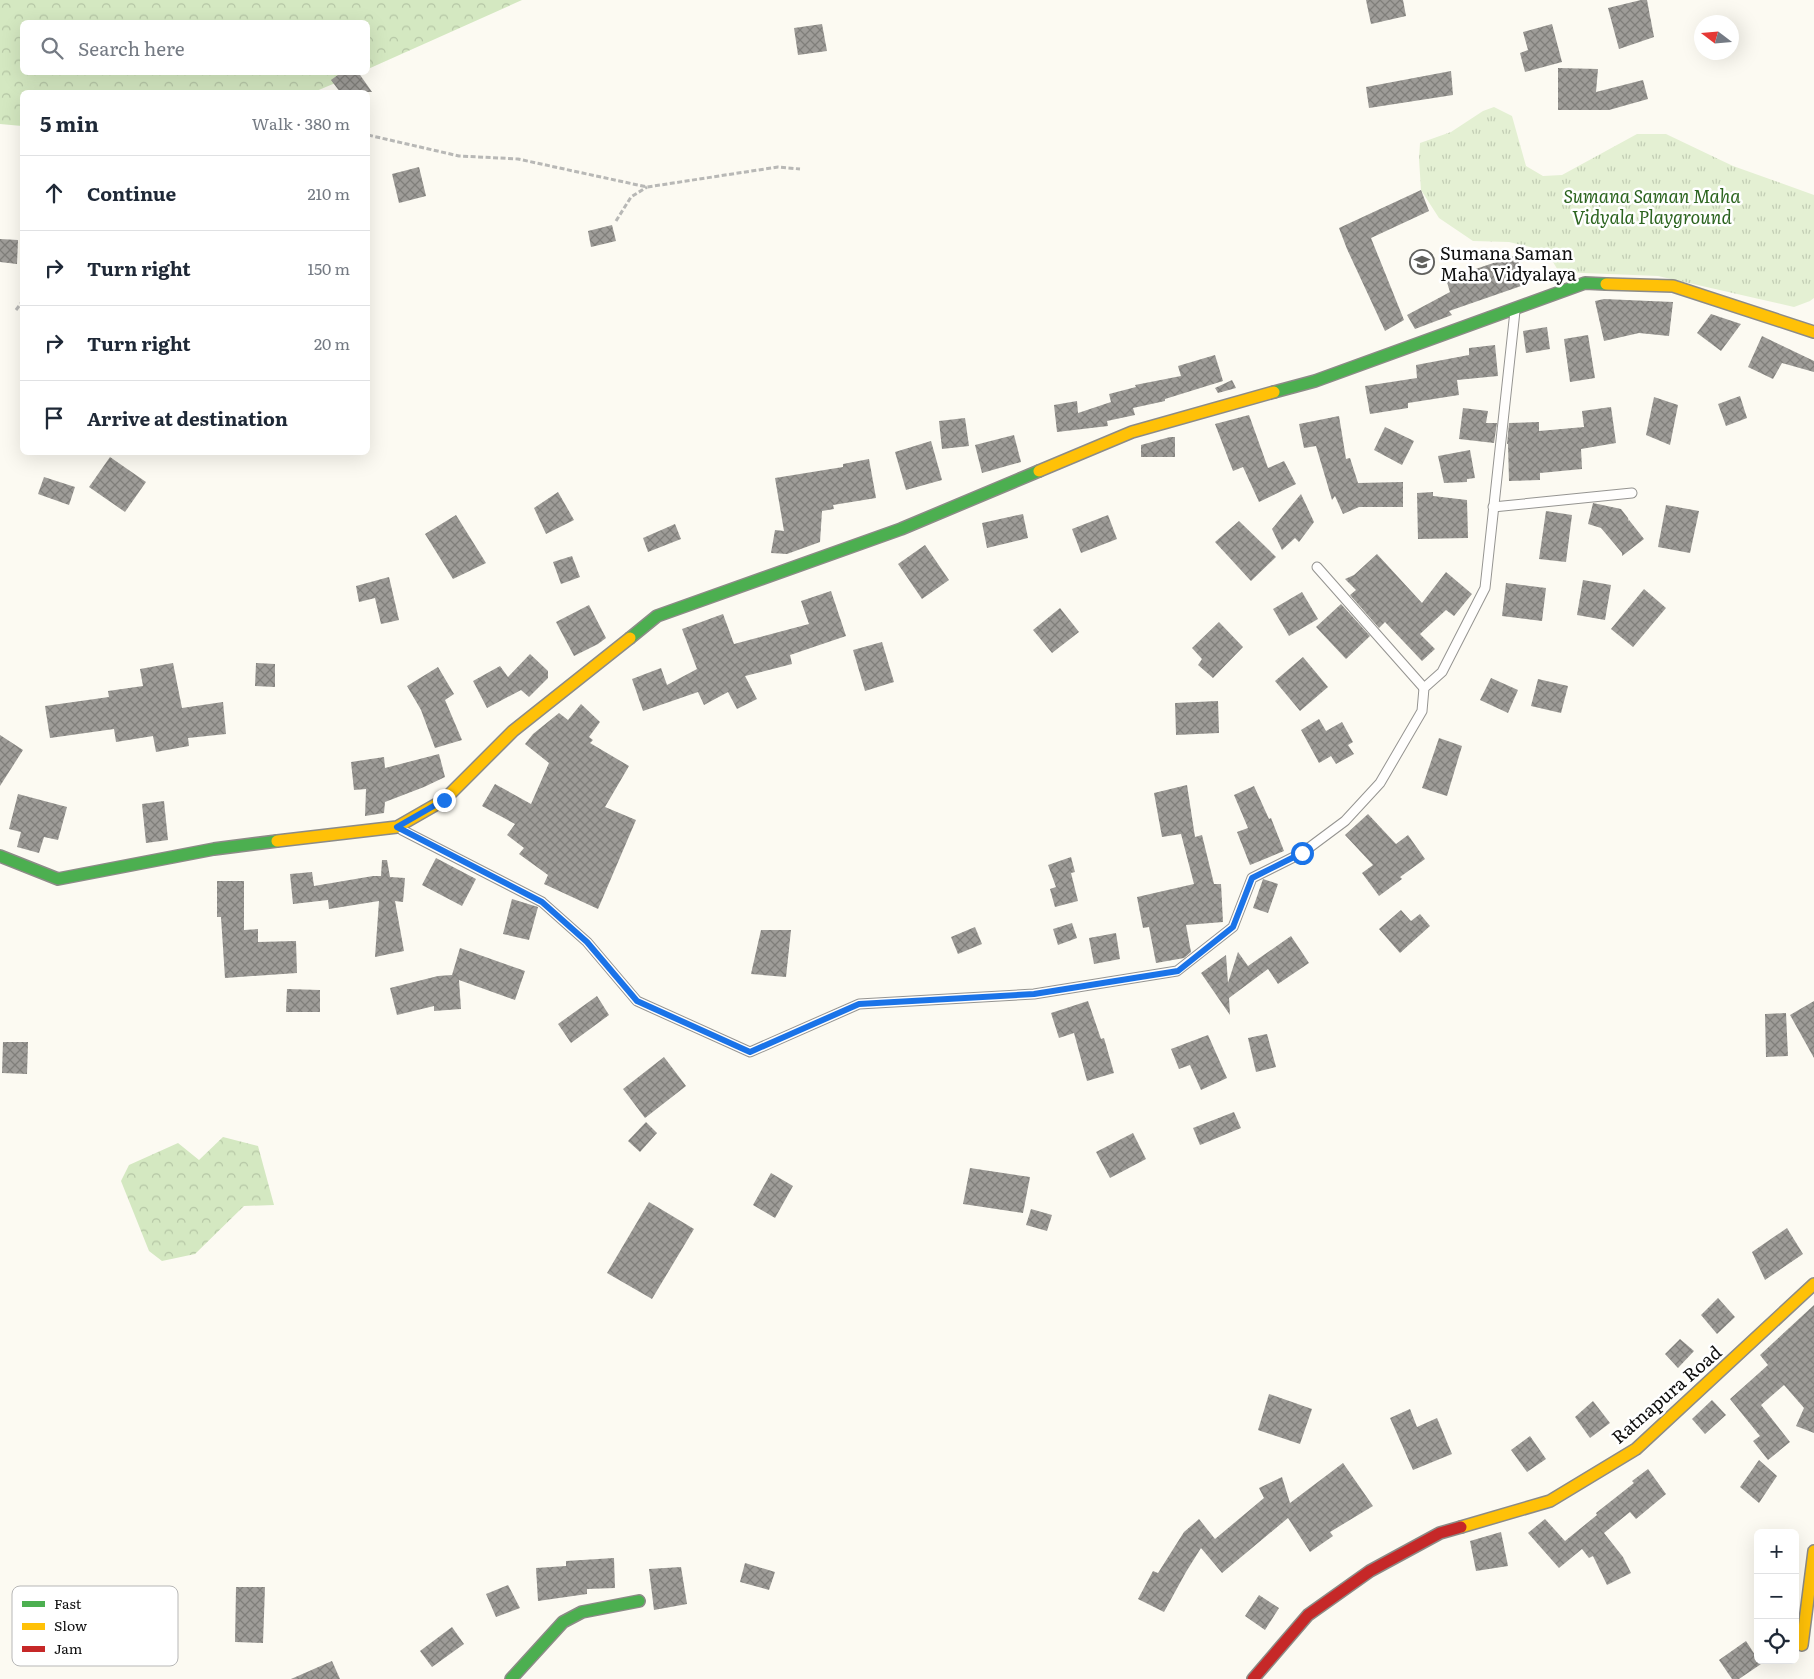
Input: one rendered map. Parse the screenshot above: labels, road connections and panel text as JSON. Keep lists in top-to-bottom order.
{
  "streets": {
    "main road": ["Ratnapura Road"]
  },
  "parks": ["Sumana Saman Maha Vidyala Playground"],
  "places": {
    "school or university": ["Sumana Saman Maha Vidyalaya"]
  },
  "legend": ["Fast", "Slow", "Jam"],
  "north": "left",
  "page": {
    "search": "Search here",
    "heading": ["5 min", "Walk · 380 m"],
    "list": [
      ["Continue", "210 m"],
      ["Turn right", "150 m"],
      ["Turn right", "20 m"],
      "Arrive at destination"
    ],
    "map_buttons": ["+", "−"]
  }
}
